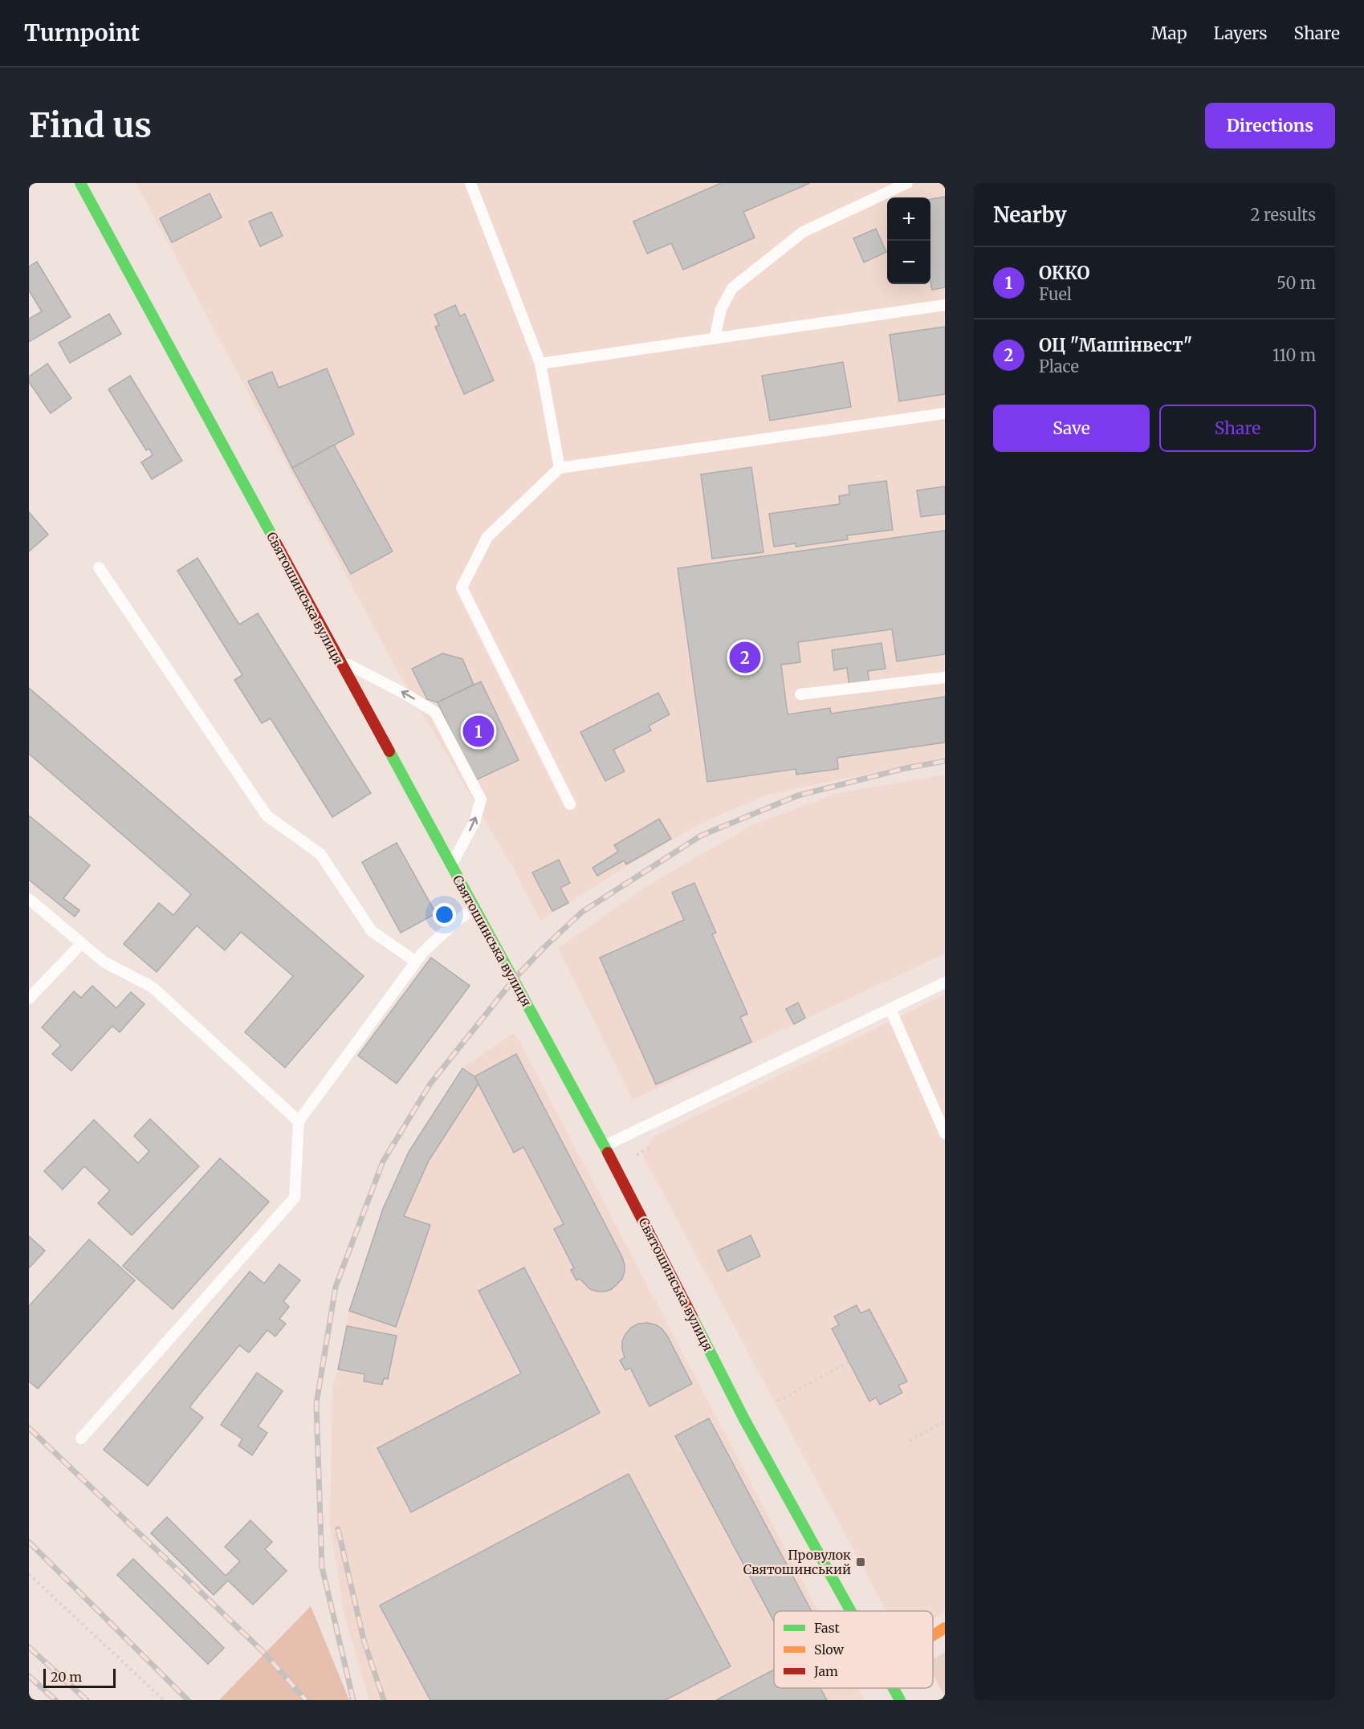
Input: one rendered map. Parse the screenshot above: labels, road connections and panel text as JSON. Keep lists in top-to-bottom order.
{
  "streets": {
    "main road": ["Святошинська вулиця"]
  },
  "places": {
    "transit": ["Провулок Святошинський"]
  },
  "legend": ["Fast", "Slow", "Jam"],
  "scale_bar": "20 m",
  "page": {
    "header": "Turnpoint",
    "nav": ["Map", "Layers", "Share"],
    "buttons": [
      "Directions",
      ["Save", "Share"]
    ],
    "title": "Find us",
    "heading": ["Nearby", "2 results"],
    "map_buttons": ["+", "−"],
    "list": [
      {
        "mark": "1",
        "name": "ОККО",
        "note": "Fuel",
        "value": "50 m"
      },
      {
        "mark": "2",
        "name": "ОЦ \"Машінвест\"",
        "note": "Place",
        "value": "110 m"
      }
    ],
    "pins": ["2", "1"],
    "scale": "20 m"
  }
}
